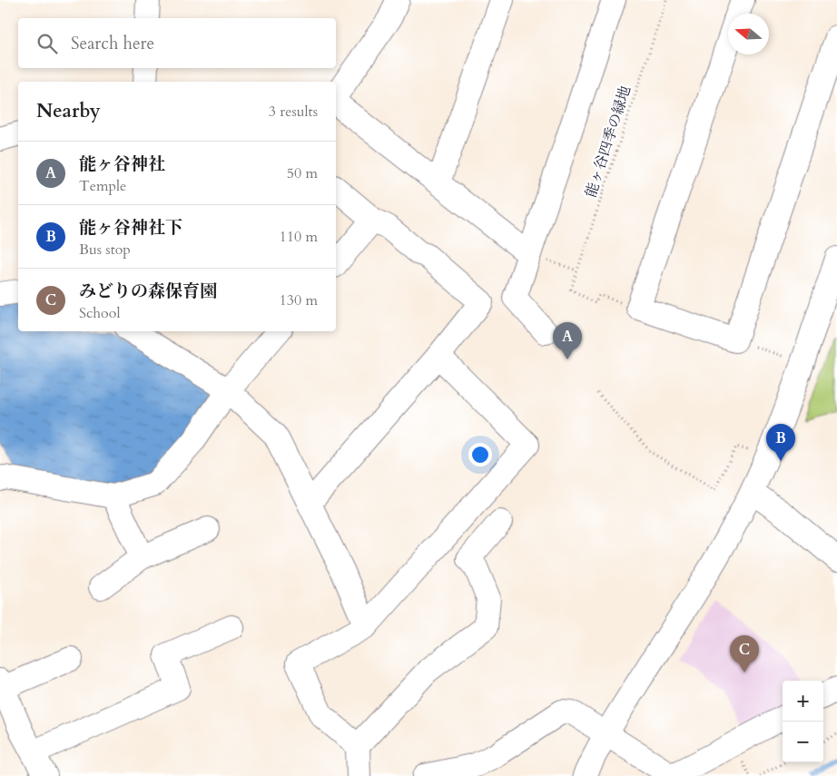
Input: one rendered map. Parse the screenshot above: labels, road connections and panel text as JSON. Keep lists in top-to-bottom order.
{
  "streets": {
    "path": ["能ヶ谷四季の緑地"]
  },
  "north": "left",
  "page": {
    "search": "Search here",
    "heading": ["Nearby", "3 results"],
    "list": [
      {
        "mark": "A",
        "name": "能ヶ谷神社",
        "note": "Temple",
        "value": "50 m"
      },
      {
        "mark": "B",
        "name": "能ヶ谷神社下",
        "note": "Bus stop",
        "value": "110 m"
      },
      {
        "mark": "C",
        "name": "みどりの森保育園",
        "note": "School",
        "value": "130 m"
      }
    ],
    "pins": ["A", "B", "C"],
    "map_buttons": ["+", "−"]
  }
}
